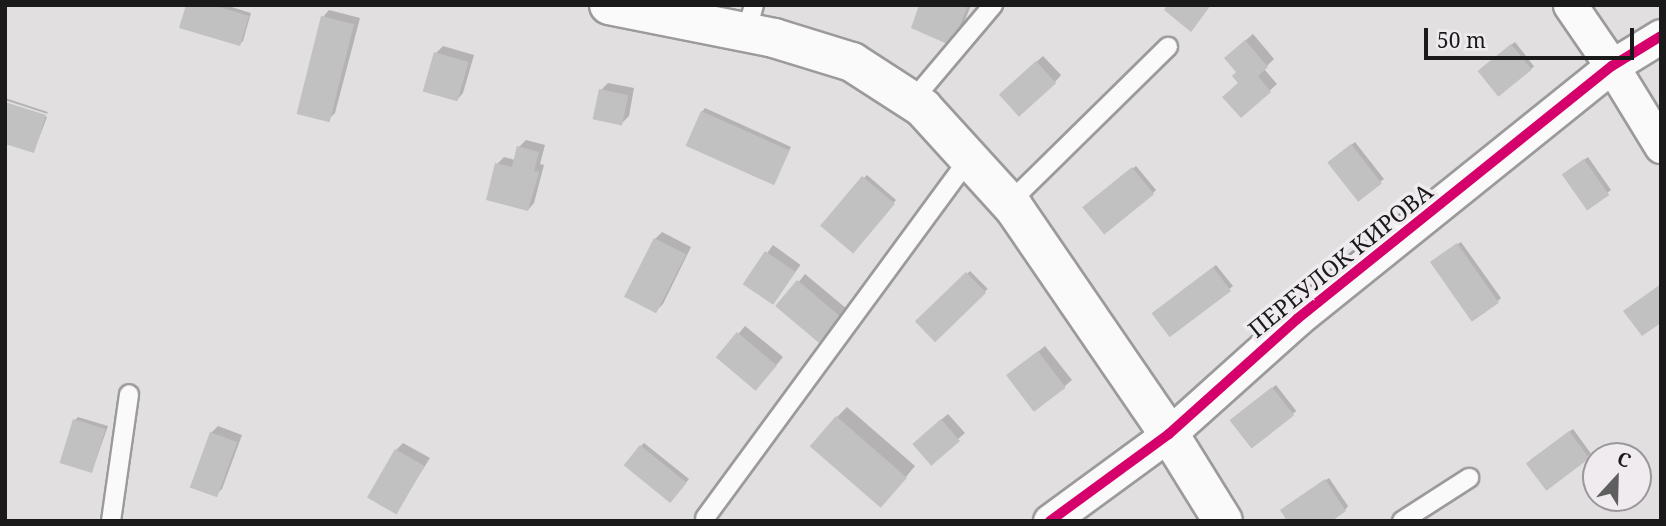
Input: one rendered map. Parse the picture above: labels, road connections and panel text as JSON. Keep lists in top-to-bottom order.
{
  "streets": {
    "street": ["ПЕРЕУЛОК КИРОВА"]
  },
  "scale_bar": "50 m",
  "north": "top"
}
